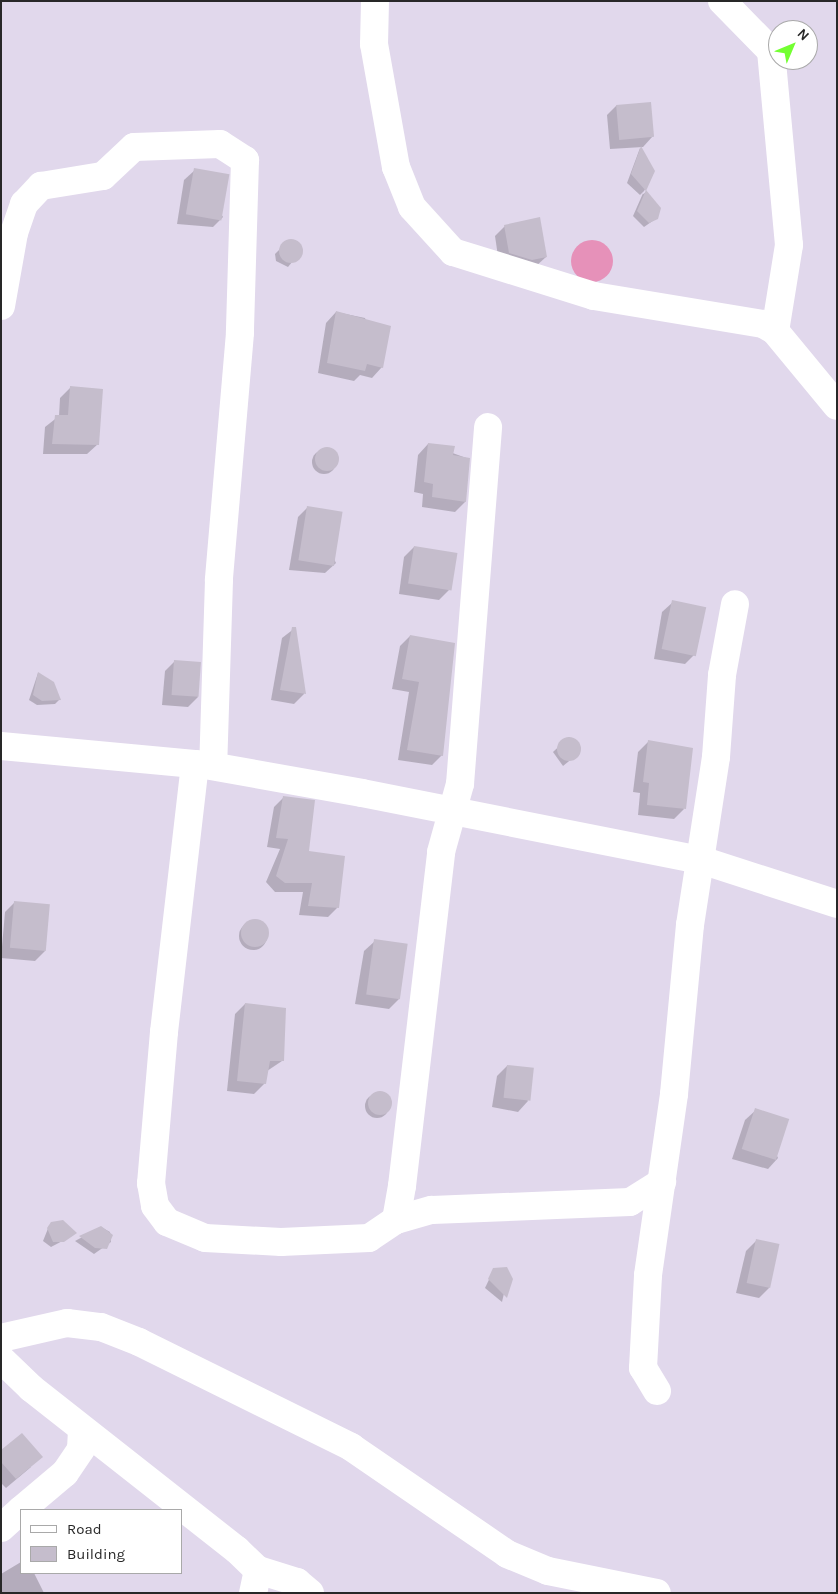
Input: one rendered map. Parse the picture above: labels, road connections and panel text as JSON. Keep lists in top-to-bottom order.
{
  "legend": ["Road", "Building"],
  "north": "top right"
}
